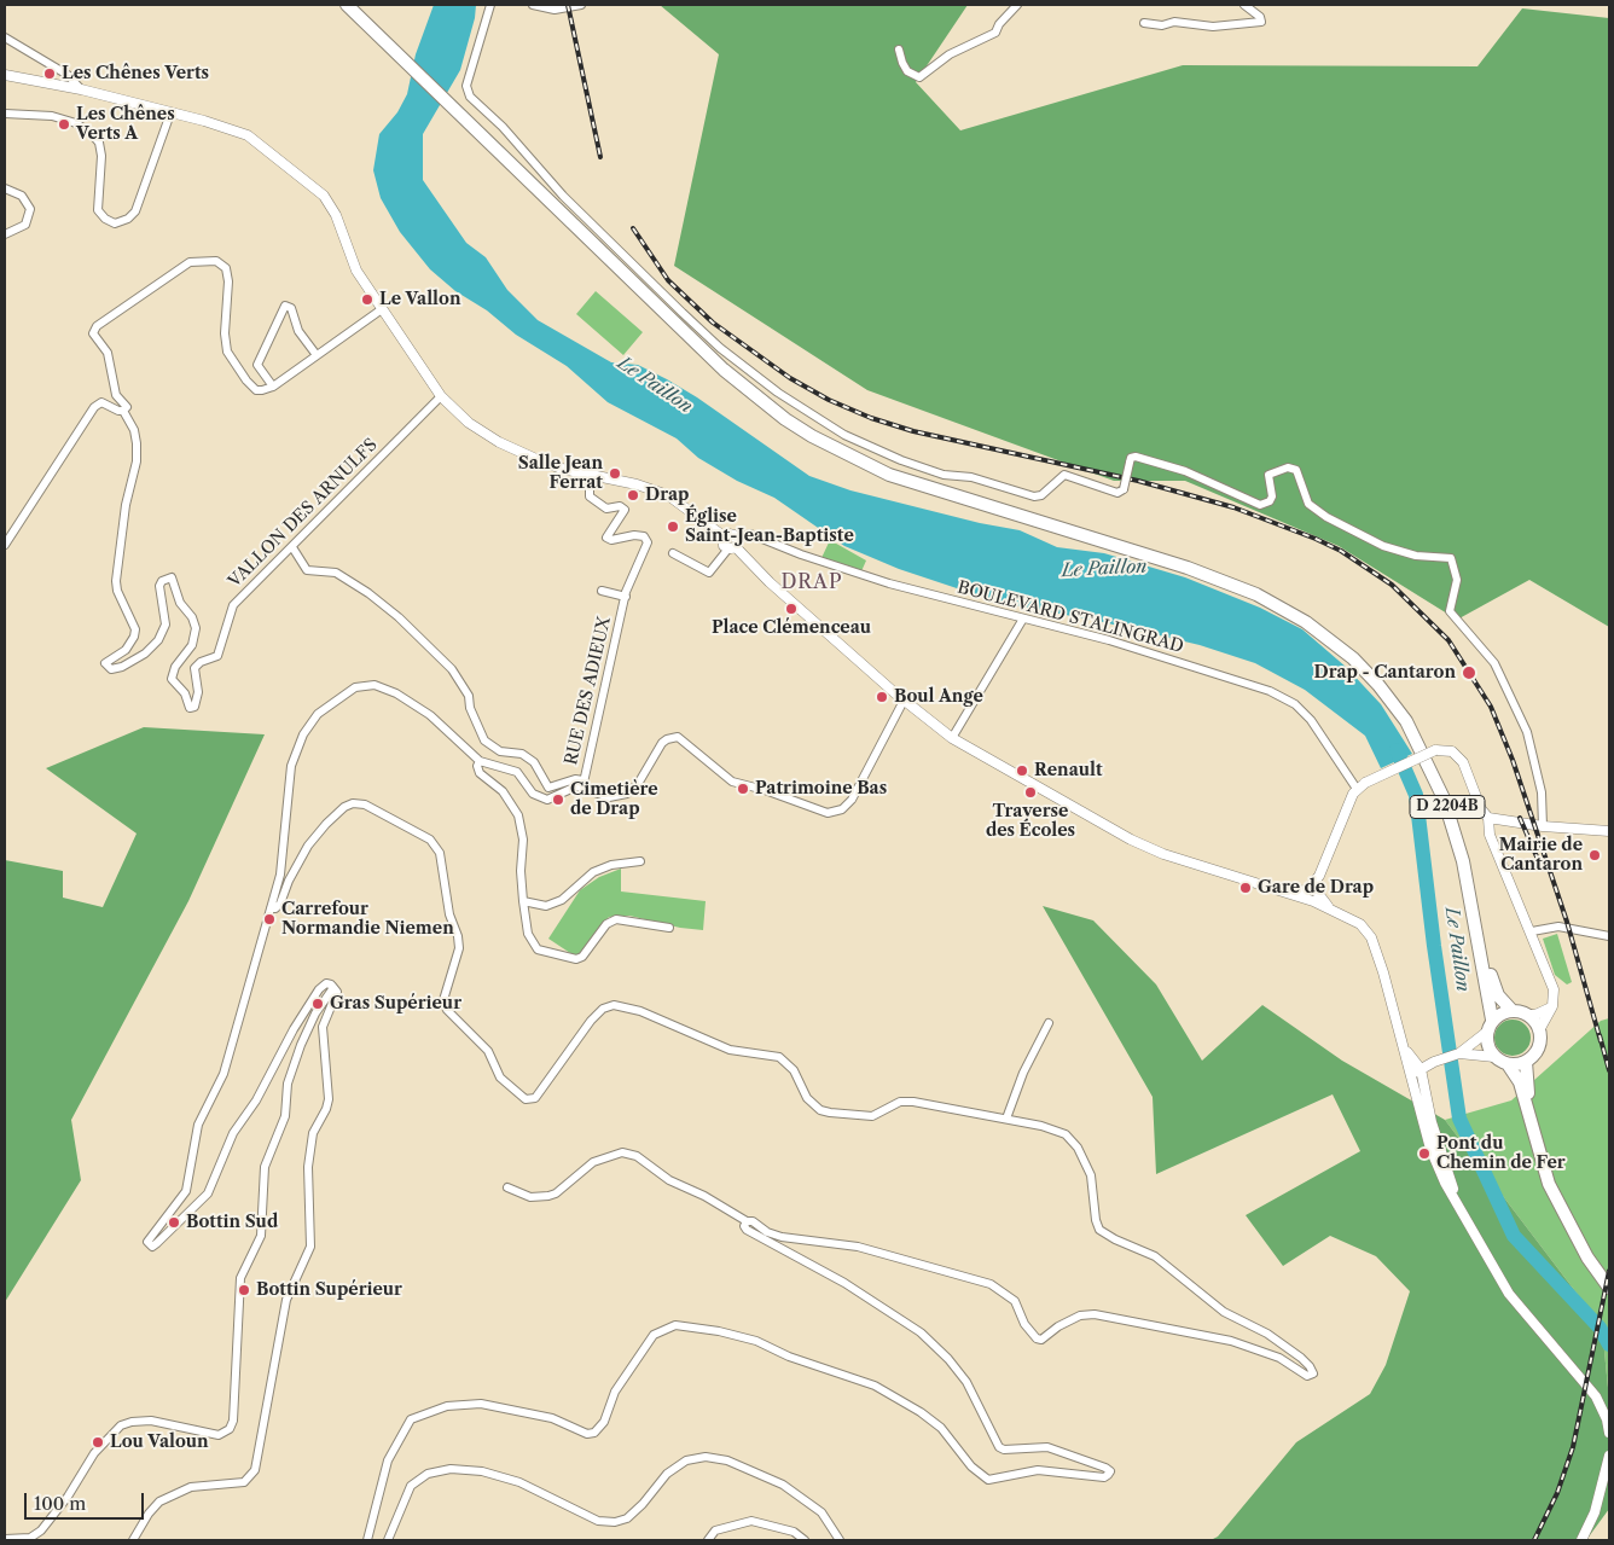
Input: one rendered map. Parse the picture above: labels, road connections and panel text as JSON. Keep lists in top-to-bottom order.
{
  "streets": {
    "main road": ["D 2204B"],
    "street": ["VALLON DES ARNULFS", "BOULEVARD STALINGRAD", "RUE DES ADIEUX"]
  },
  "districts": ["DRAP"],
  "water": ["Le Paillon"],
  "places": [
    "Les Chênes Verts",
    "Les Chênes Verts A",
    "Le Vallon",
    "Salle Jean Ferrat",
    "Drap",
    "Église Saint-Jean-Baptiste",
    "Place Clémenceau",
    "Drap - Cantaron",
    "Boul Ange",
    "Renault",
    "Patrimoine Bas",
    "Traverse des Écoles",
    "Cimetière de Drap",
    "Mairie de Cantaron",
    "Gare de Drap",
    "Carrefour Normandie Niemen",
    "Gras Supérieur",
    "Pont du Chemin de Fer",
    "Bottin Sud",
    "Bottin Supérieur",
    "Lou Valoun"
  ],
  "scale_bar": "100 m"
}
